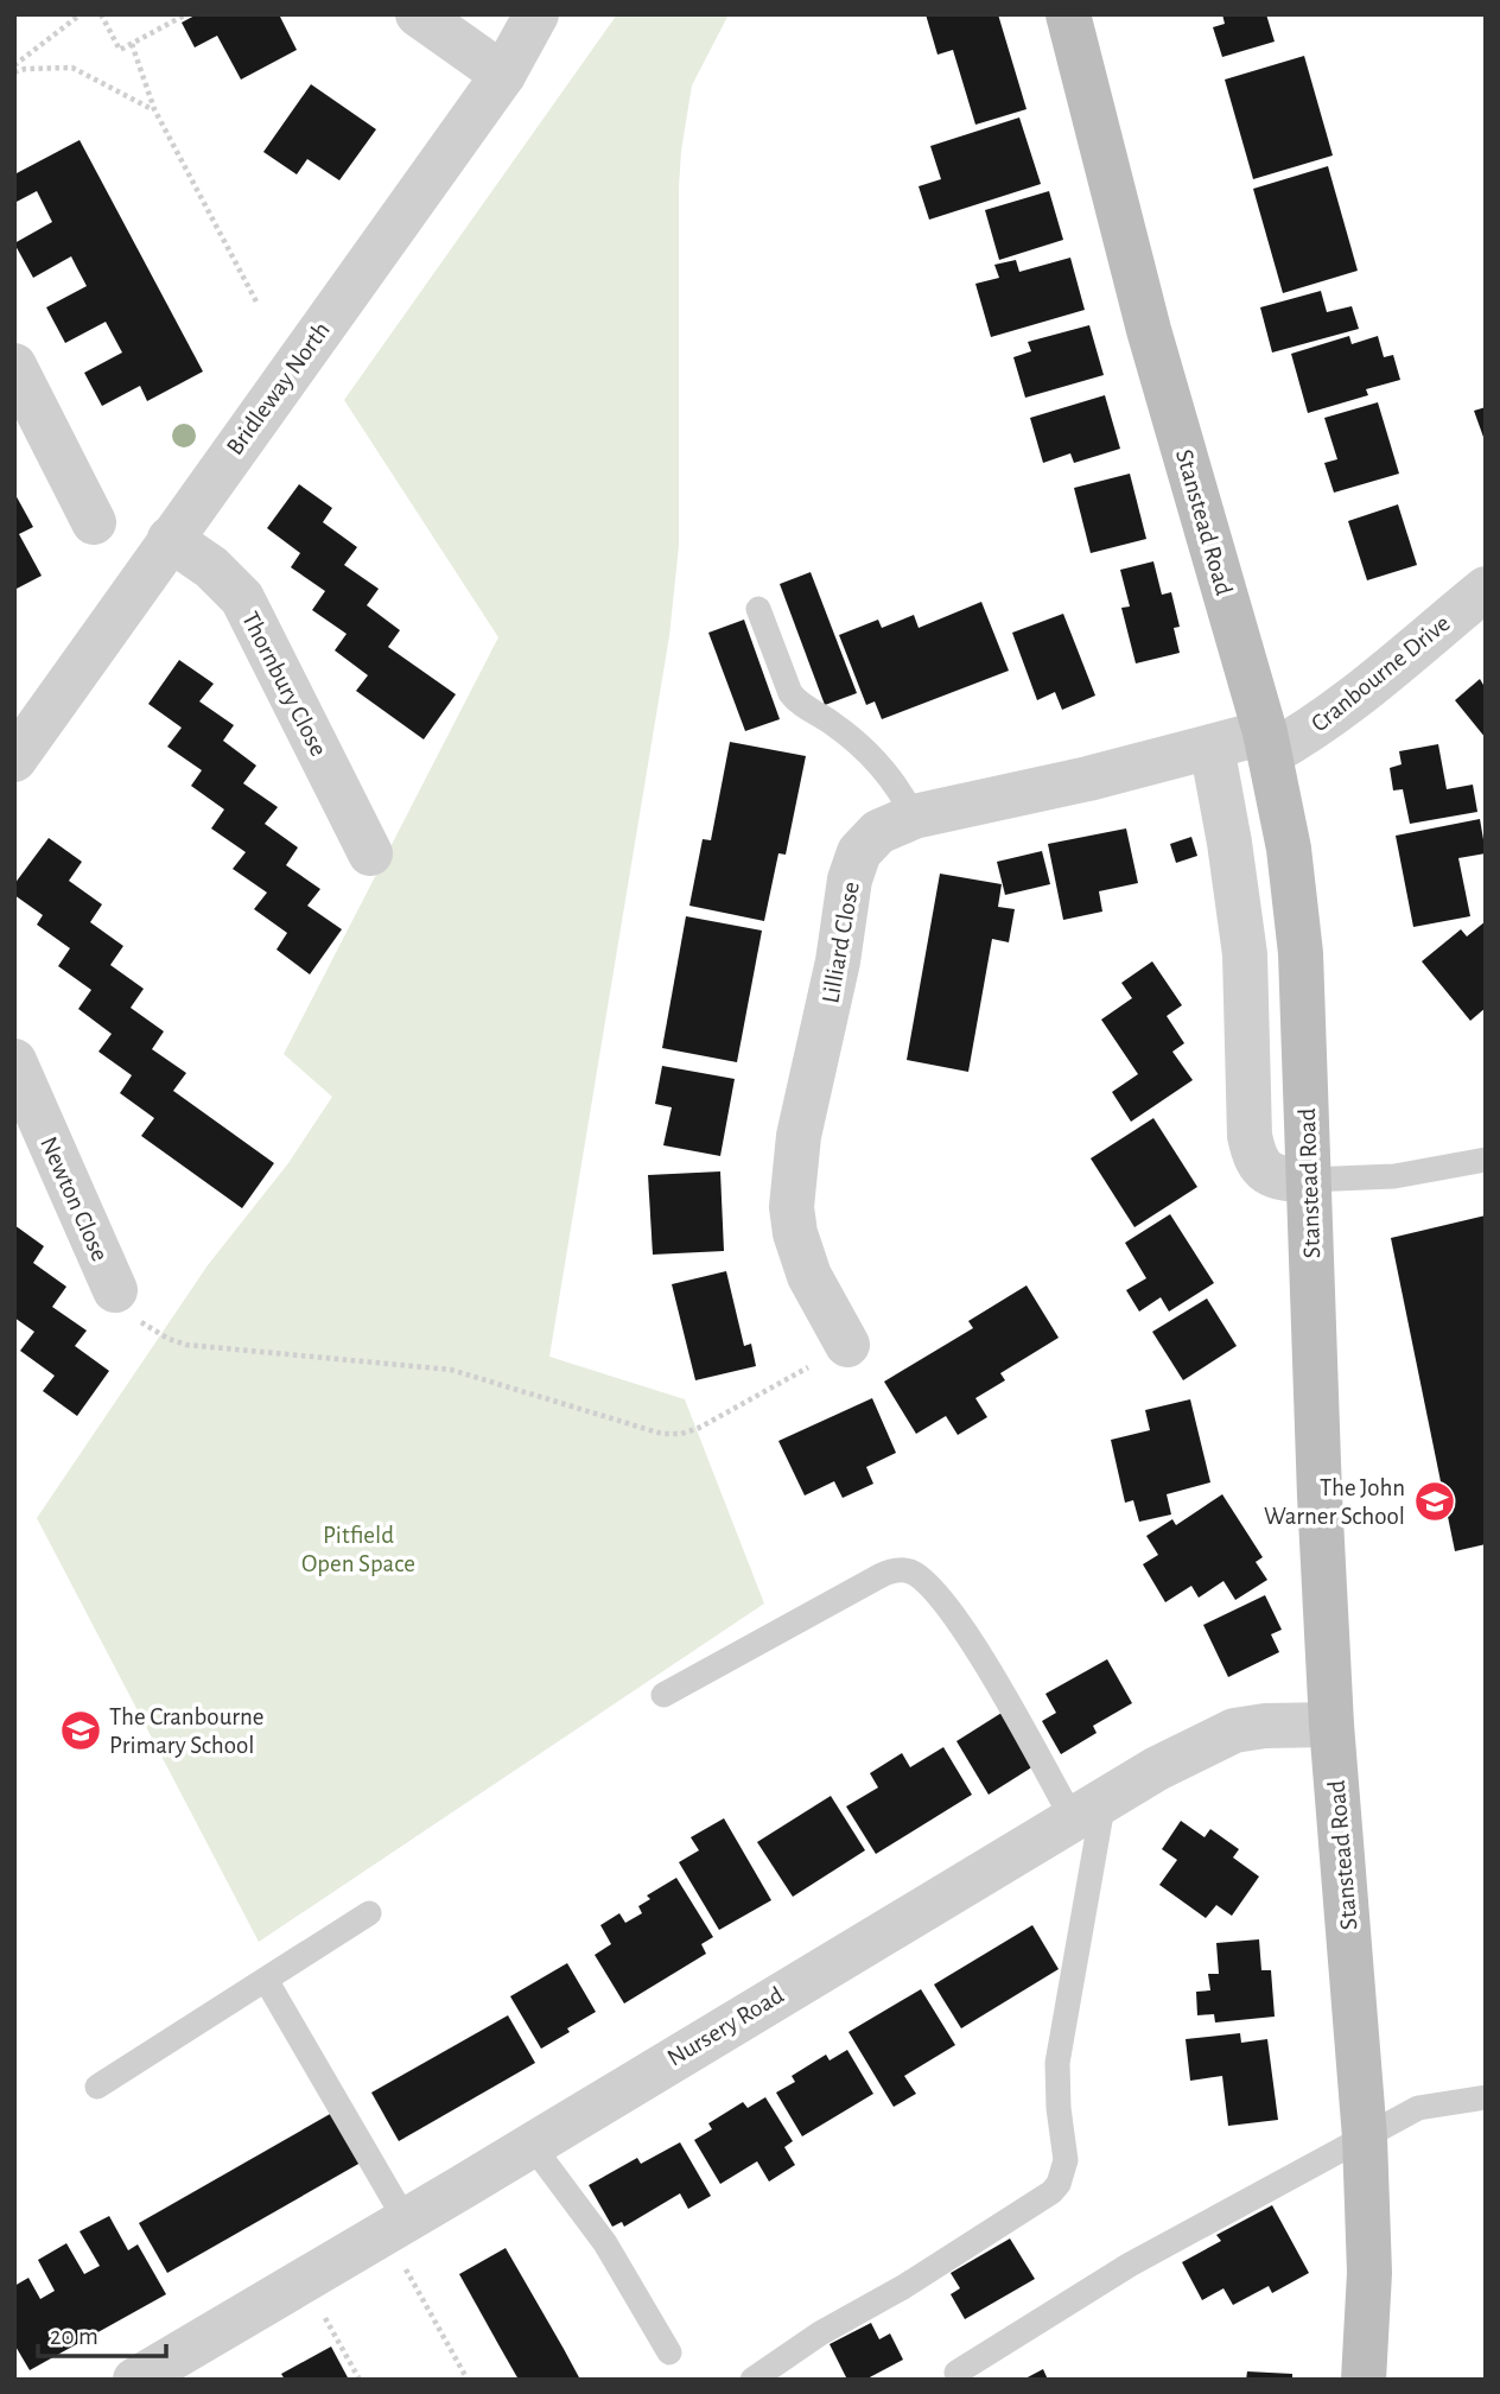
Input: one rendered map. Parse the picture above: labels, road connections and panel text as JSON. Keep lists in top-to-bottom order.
{
  "streets": {
    "street": [
      "Bridleway North",
      "Stanstead Road",
      "Cranbourne Drive",
      "Thornbury Close",
      "Lilliard Close",
      "Newton Close",
      "Nursery Road"
    ]
  },
  "crossings": [
    ["Bridleway North", "Thornbury Close"],
    ["Stanstead Road", "Cranbourne Drive"],
    ["Stanstead Road", "Lilliard Close"],
    ["Stanstead Road", "Nursery Road"],
    ["Cranbourne Drive", "Lilliard Close"]
  ],
  "parks": ["Pitfield Open Space"],
  "places": {
    "school or university": ["The John Warner School", "The Cranbourne Primary School"]
  },
  "scale_bar": "20 m"
}
